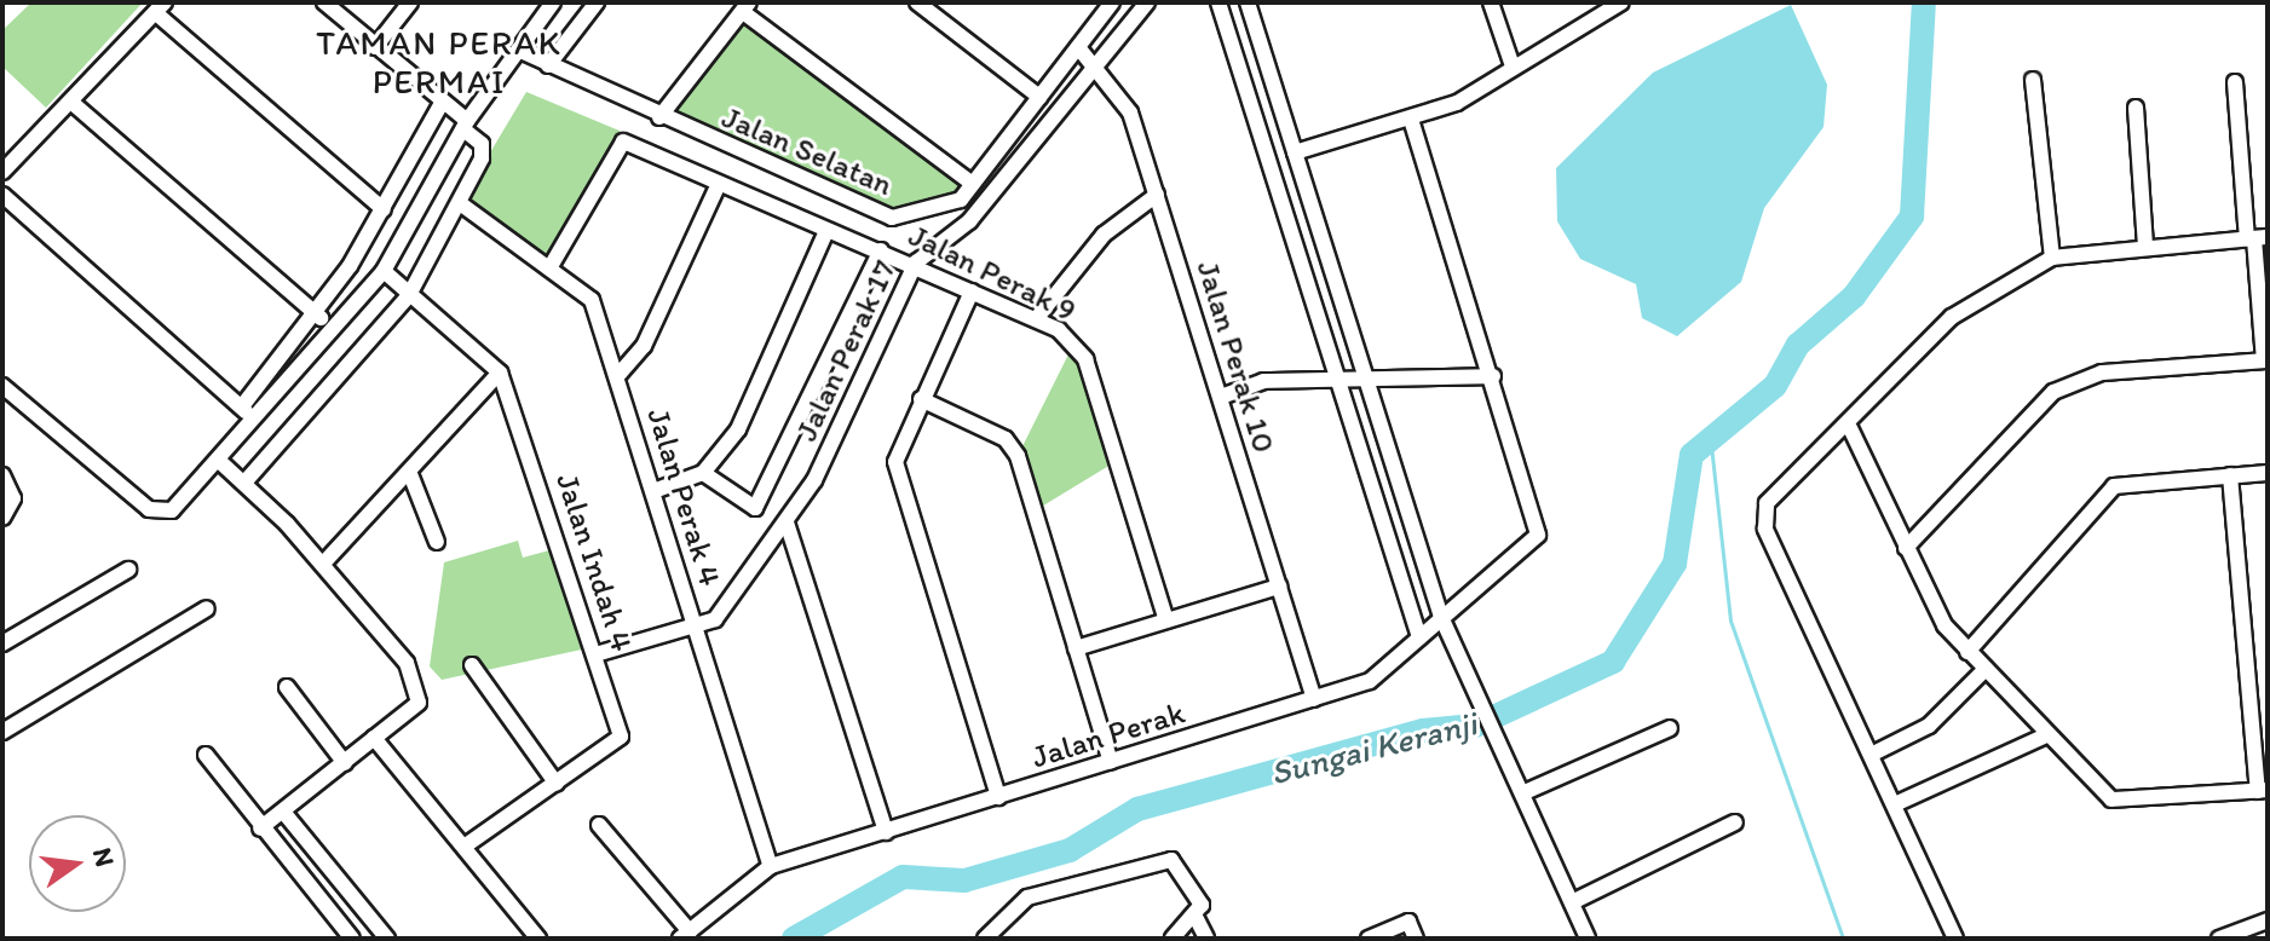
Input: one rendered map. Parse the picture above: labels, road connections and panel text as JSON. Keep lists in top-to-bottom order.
{
  "streets": {
    "street": [
      "Jalan Selatan",
      "Jalan Perak 9",
      "Jalan Perak 17",
      "Jalan Perak 10",
      "Jalan Perak 4",
      "Jalan Indah 4",
      "Jalan Perak"
    ]
  },
  "crossings": [
    ["Jalan Selatan", "Jalan Perak 10"],
    ["Jalan Perak 9", "Jalan Perak 17"],
    ["Jalan Perak 9", "Jalan Perak 4"],
    ["Jalan Perak 17", "Jalan Perak 10"],
    ["Jalan Perak 17", "Jalan Perak 4"],
    ["Jalan Perak 10", "Jalan Perak"],
    ["Jalan Perak 4", "Jalan Perak"]
  ],
  "districts": ["TAMAN PERAK PERMAI"],
  "water": ["Sungai Keranji"],
  "north": "right"
}
